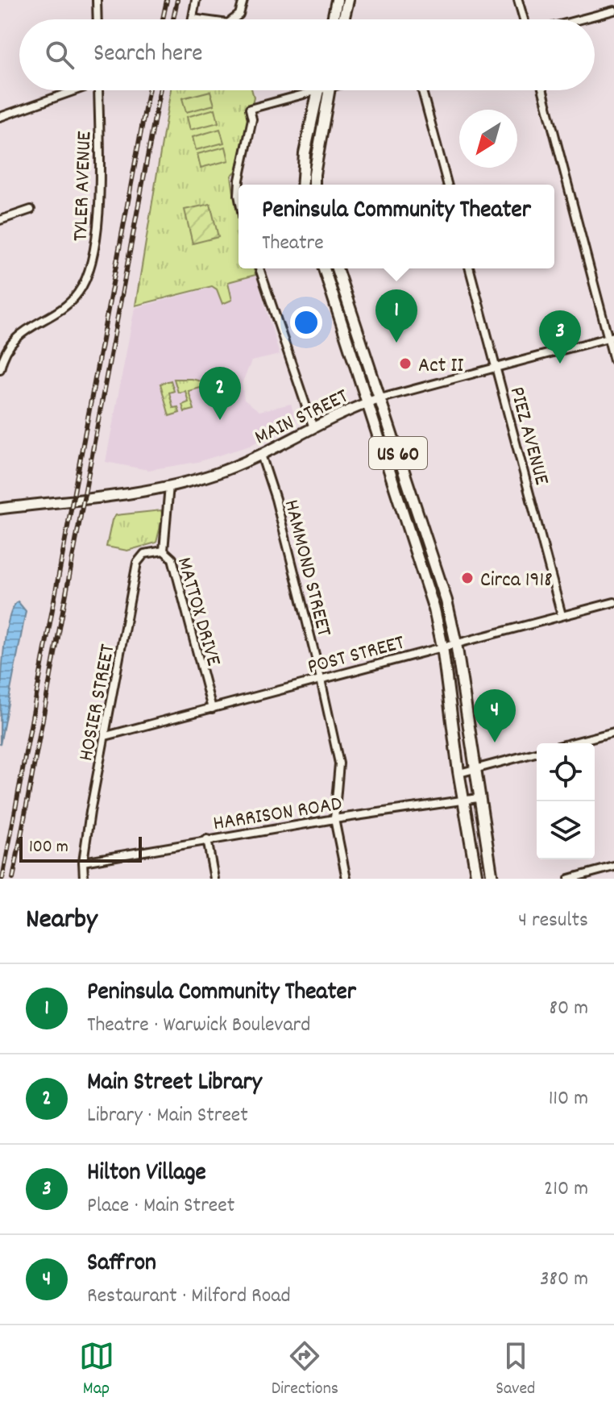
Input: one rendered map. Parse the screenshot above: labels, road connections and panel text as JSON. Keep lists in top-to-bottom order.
{
  "streets": {
    "main road": ["MAIN STREET", "US 60"],
    "street": [
      "TYLER AVENUE",
      "PIEZ AVENUE",
      "HAMMOND STREET",
      "MATTOX DRIVE",
      "POST STREET",
      "HOSIER STREET",
      "HARRISON ROAD"
    ]
  },
  "crossings": [
    ["MAIN STREET", "PIEZ AVENUE"],
    ["MAIN STREET", "US 60"],
    ["MAIN STREET", "HAMMOND STREET"],
    ["MAIN STREET", "MATTOX DRIVE"],
    ["PIEZ AVENUE", "POST STREET"],
    ["US 60", "POST STREET"],
    ["US 60", "HARRISON ROAD"],
    ["HAMMOND STREET", "POST STREET"],
    ["HAMMOND STREET", "HARRISON ROAD"],
    ["MATTOX DRIVE", "POST STREET"],
    ["MATTOX DRIVE", "HOSIER STREET"],
    ["POST STREET", "HOSIER STREET"],
    ["HOSIER STREET", "HARRISON ROAD"]
  ],
  "places": ["Act II", "Circa 1918"],
  "scale_bar": "100 m",
  "north": "bottom left",
  "page": {
    "search": "Search here",
    "popup": ["Peninsula Community Theater", "Theatre"],
    "pins": [
      "1",
      "3",
      "2",
      "4"
    ],
    "scale": "100 m",
    "heading": ["Nearby", "4 results"],
    "list": [
      {
        "mark": "1",
        "name": "Peninsula Community Theater",
        "note": "Theatre · Warwick Boulevard",
        "value": "80 m"
      },
      {
        "mark": "2",
        "name": "Main Street Library",
        "note": "Library · Main Street",
        "value": "110 m"
      },
      {
        "mark": "3",
        "name": "Hilton Village",
        "note": "Place · Main Street",
        "value": "210 m"
      },
      {
        "mark": "4",
        "name": "Saffron",
        "note": "Restaurant · Milford Road",
        "value": "380 m"
      }
    ],
    "nav": ["Map", "Directions", "Saved"]
  }
}
